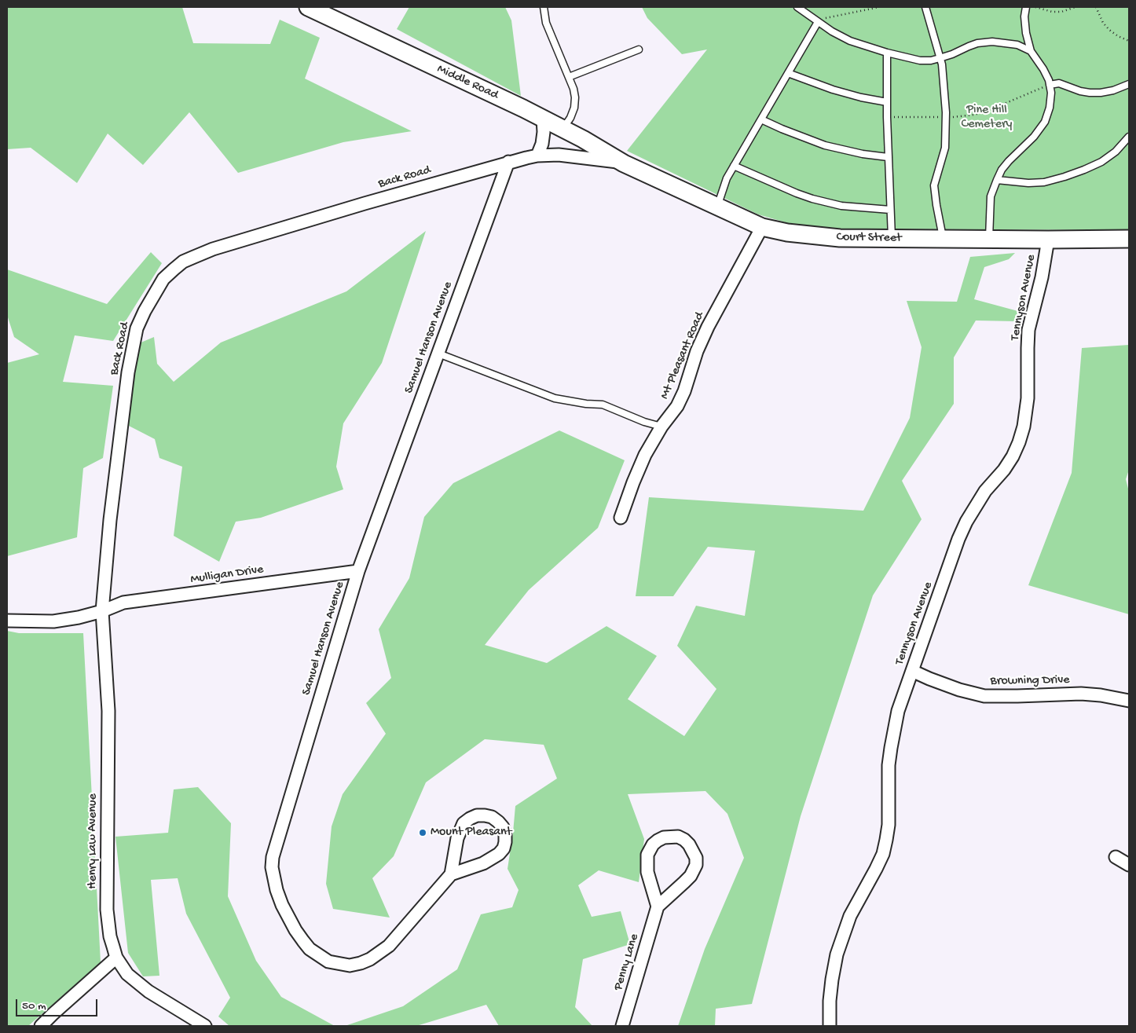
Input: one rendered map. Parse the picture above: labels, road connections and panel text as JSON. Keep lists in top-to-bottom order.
{
  "streets": {
    "street": [
      "Middle Road",
      "Back Road",
      "Court Street",
      "Tennyson Avenue",
      "Samuel Hanson Avenue",
      "Mt Pleasant Road",
      "Mulligan Drive",
      "Browning Drive",
      "Henry Law Avenue",
      "Penny Lane"
    ]
  },
  "crossings": [
    ["Middle Road", "Back Road"],
    ["Middle Road", "Court Street"],
    ["Back Road", "Court Street"],
    ["Back Road", "Samuel Hanson Avenue"],
    ["Back Road", "Mulligan Drive"],
    ["Back Road", "Henry Law Avenue"],
    ["Court Street", "Tennyson Avenue"],
    ["Court Street", "Mt Pleasant Road"],
    ["Tennyson Avenue", "Browning Drive"],
    ["Samuel Hanson Avenue", "Mulligan Drive"],
    ["Mulligan Drive", "Henry Law Avenue"]
  ],
  "parks": ["Pine Hill Cemetery"],
  "places": ["Mount Pleasant"],
  "scale_bar": "50 m"
}
